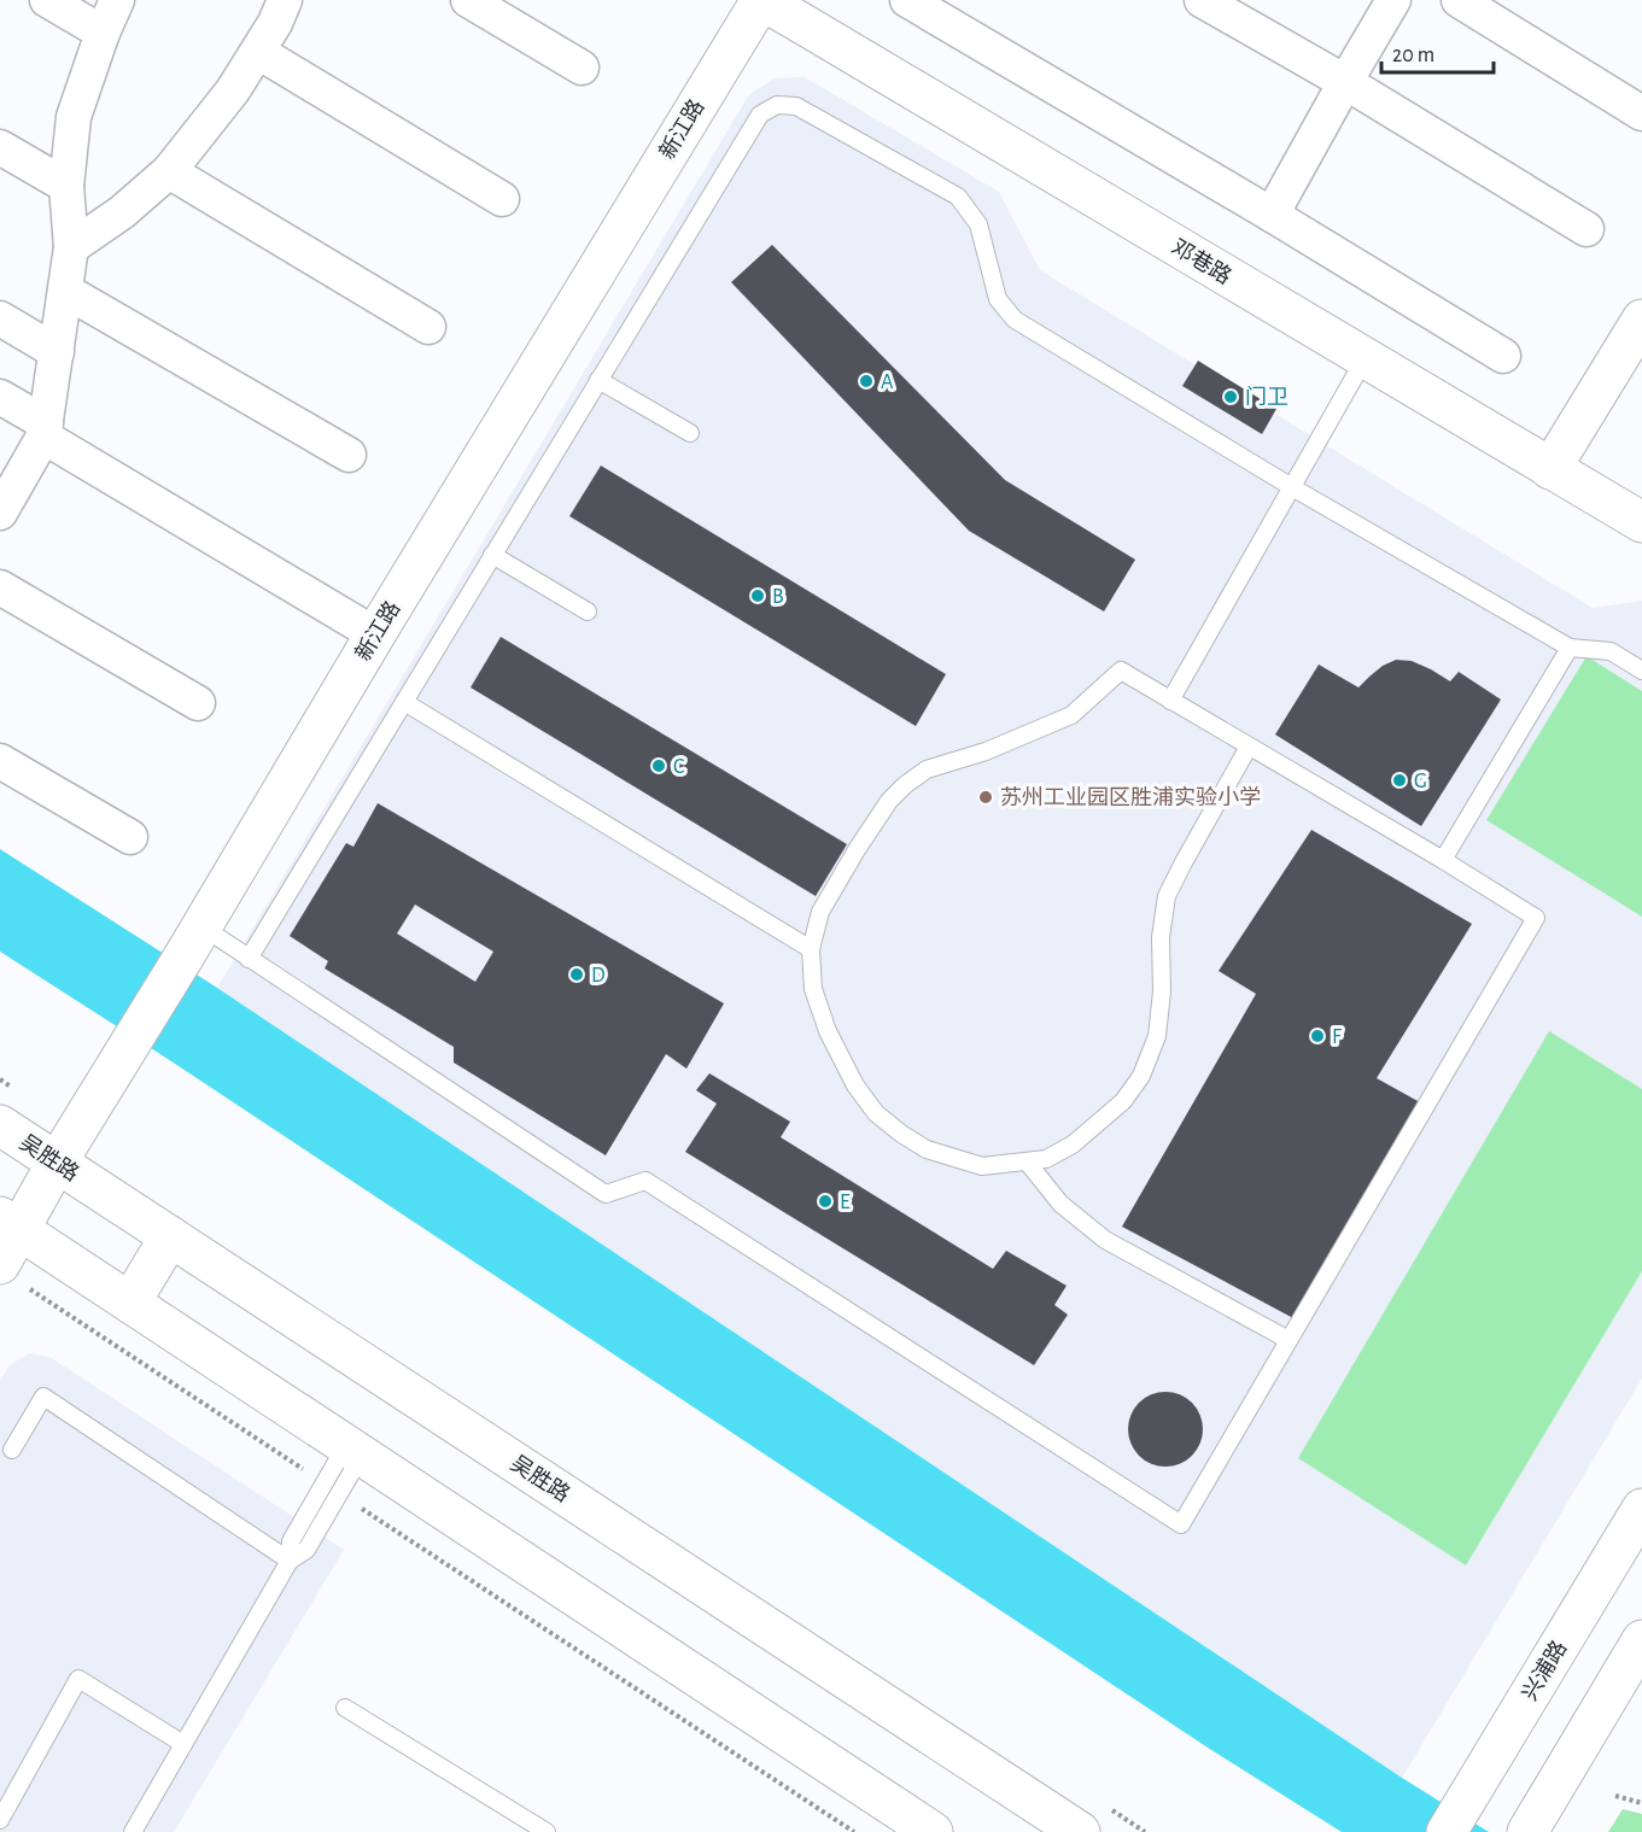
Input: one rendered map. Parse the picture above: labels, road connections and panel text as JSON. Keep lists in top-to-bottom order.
{
  "streets": {
    "main road": [
      "新江路",
      "邓巷路",
      "吴胜路",
      "兴浦路"
    ]
  },
  "crossings": [
    ["新江路", "邓巷路"],
    ["新江路", "吴胜路"]
  ],
  "places": [
    "A",
    "门卫",
    "B",
    "C",
    "G",
    "苏州工业园区胜浦实验小学",
    "D",
    "F",
    "E"
  ],
  "scale_bar": "20 m"
}
